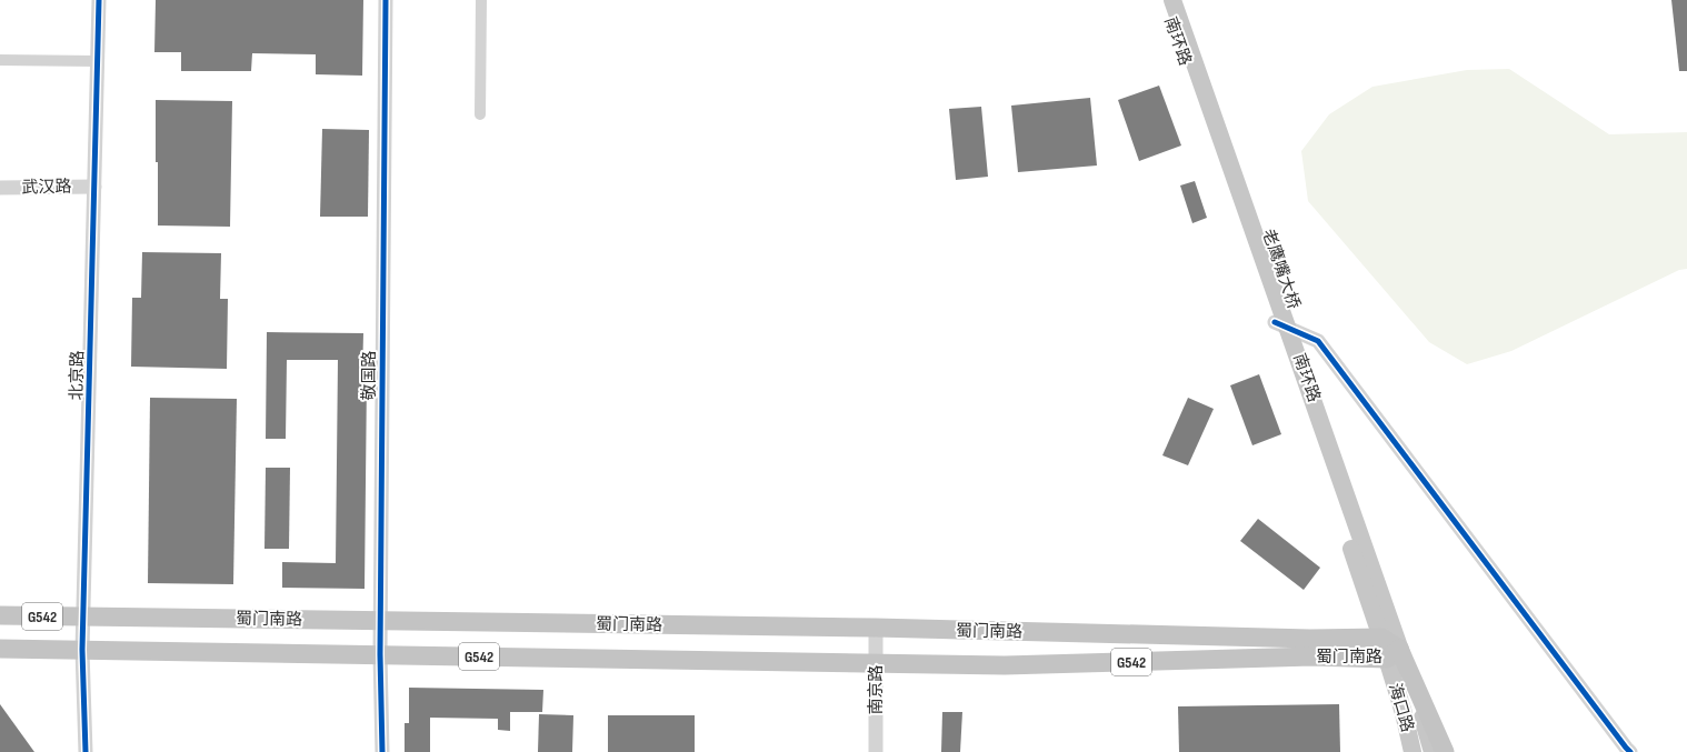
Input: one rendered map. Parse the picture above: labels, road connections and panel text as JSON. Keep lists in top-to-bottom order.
{
  "streets": {
    "highway": ["G542", "蜀门南路", "海口路"],
    "main road": ["南环路", "老鹰嘴大桥"],
    "street": [
      "武汉路",
      "北京路",
      "敬国路",
      "南京路"
    ]
  },
  "crossings": [
    ["南环路", "老鹰嘴大桥"],
    ["南环路", "蜀门南路"],
    ["南环路", "海口路"],
    ["武汉路", "北京路"],
    ["老鹰嘴大桥", "蜀门南路"],
    ["老鹰嘴大桥", "海口路"],
    ["北京路", "蜀门南路"],
    ["敬国路", "蜀门南路"],
    ["蜀门南路", "南京路"],
    ["蜀门南路", "海口路"]
  ]
}
